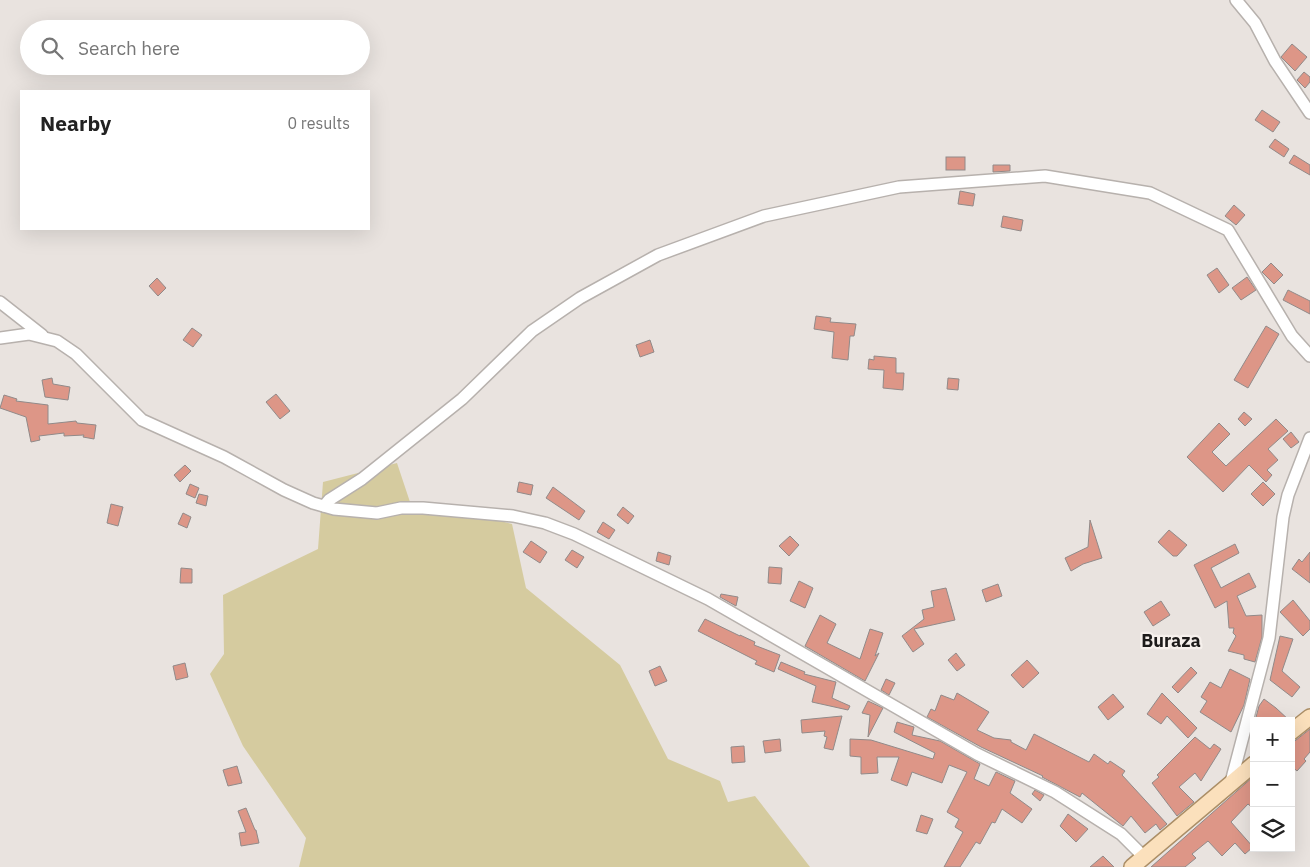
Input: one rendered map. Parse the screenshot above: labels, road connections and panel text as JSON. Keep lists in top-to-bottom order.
{
  "districts": ["Buraza"],
  "page": {
    "search": "Search here",
    "heading": ["Nearby", "0 results"],
    "map_buttons": ["+", "−"]
  }
}
